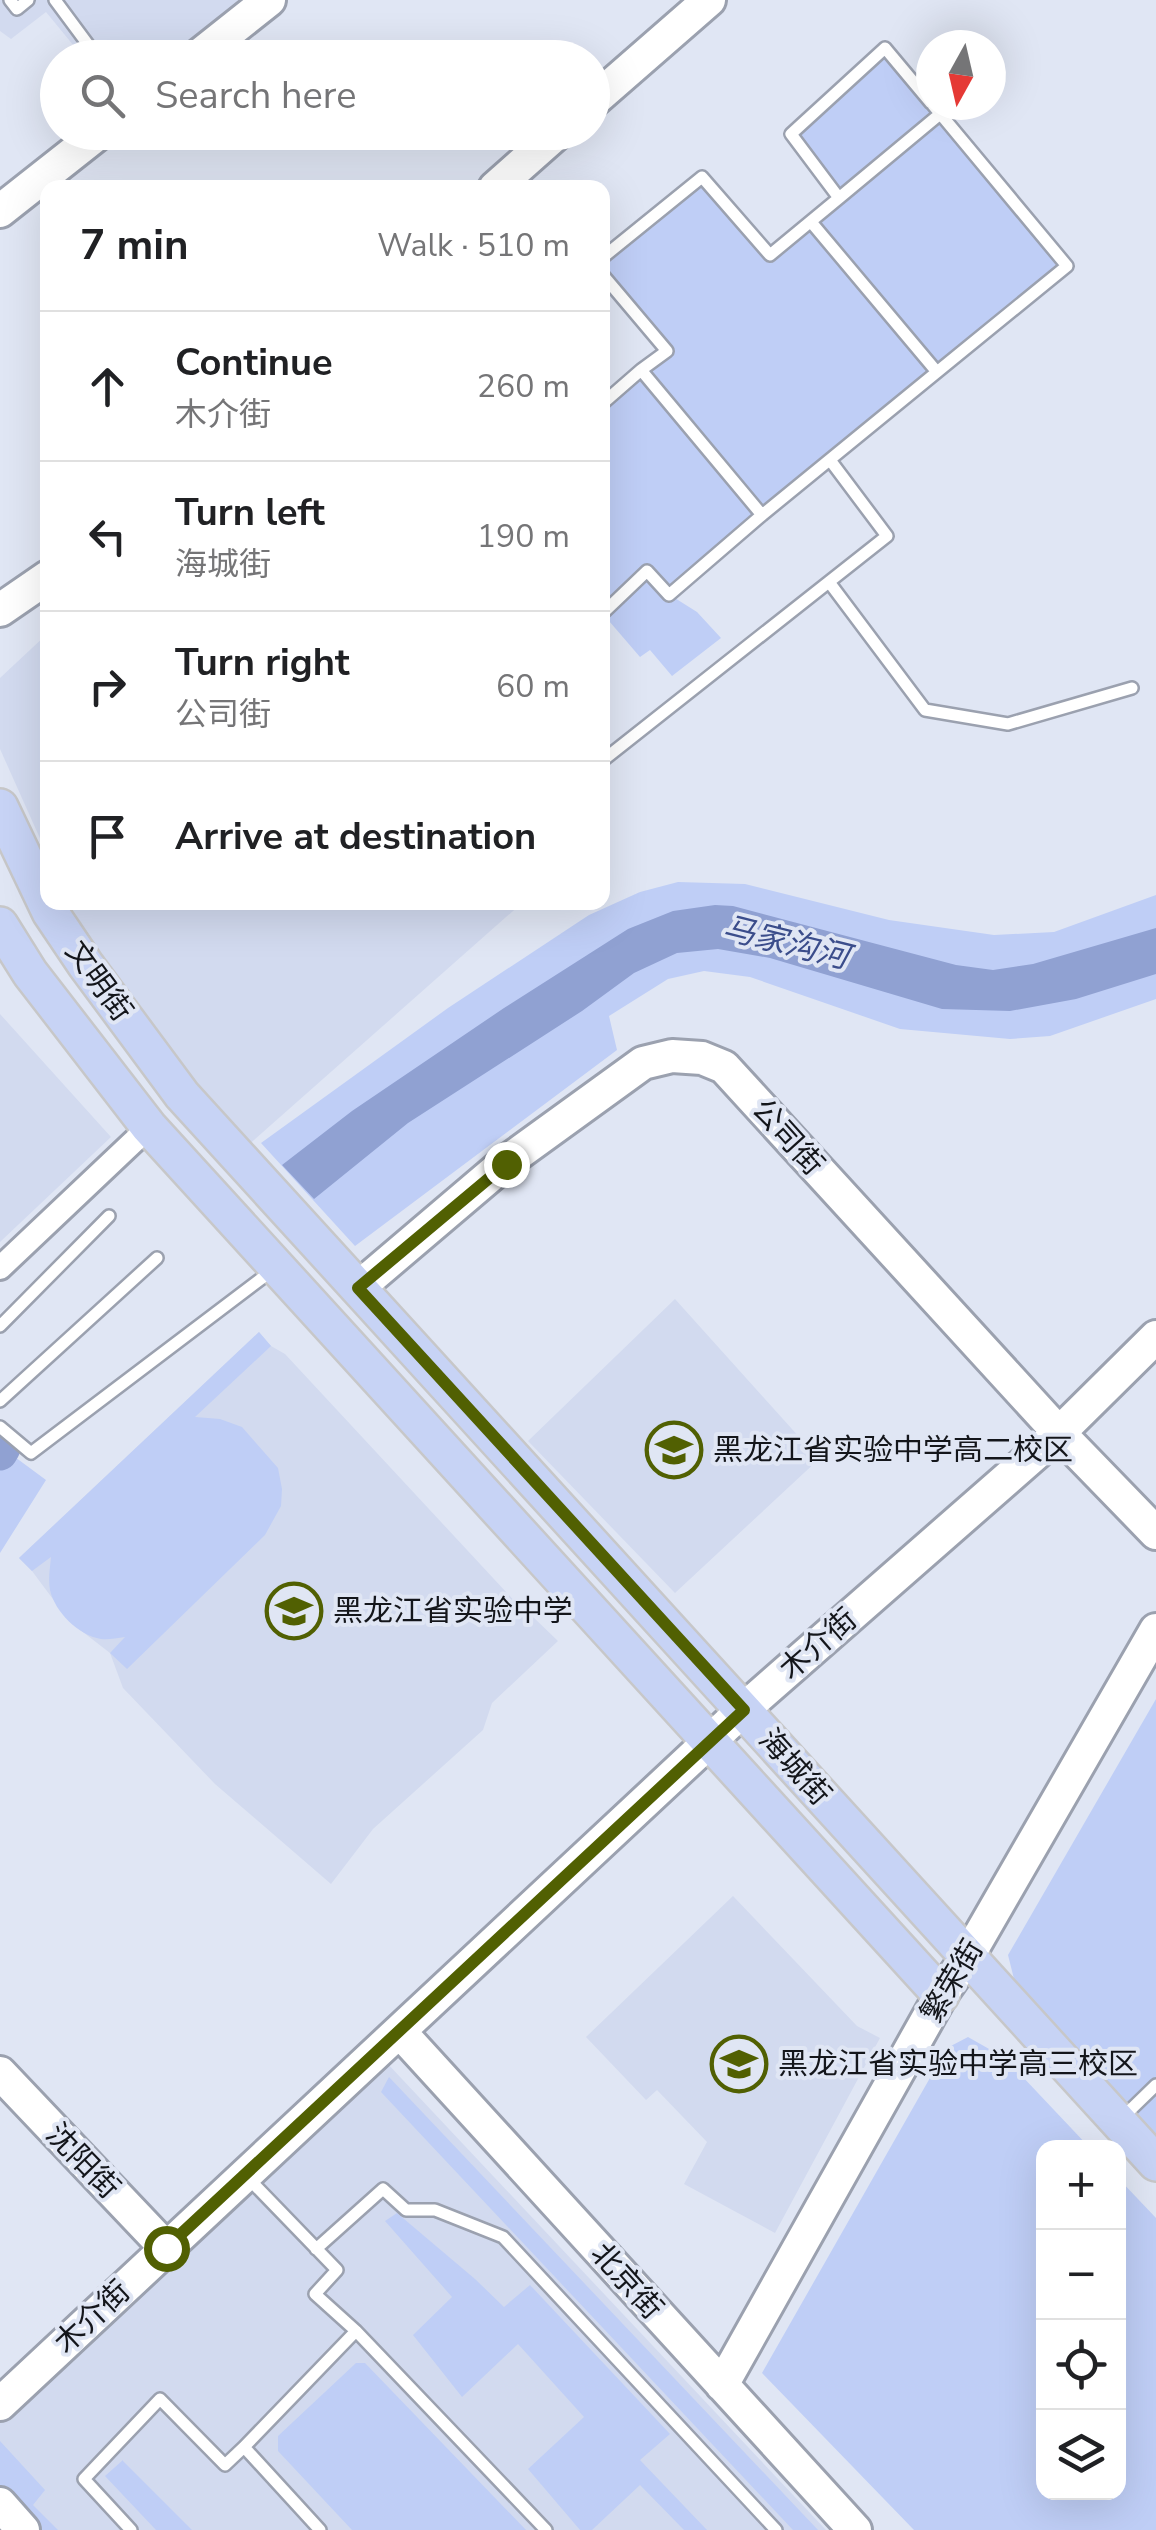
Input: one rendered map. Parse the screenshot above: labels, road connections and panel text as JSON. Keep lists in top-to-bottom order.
{
  "streets": {
    "main road": ["文明街", "海城街"],
    "street": [
      "公司街",
      "木介街",
      "繁荣街",
      "沈阳街",
      "北京街"
    ]
  },
  "crossings": [
    ["文明街", "海城街"],
    ["公司街", "木介街"],
    ["公司街", "海城街"],
    ["木介街", "海城街"],
    ["木介街", "沈阳街"],
    ["木介街", "北京街"],
    ["海城街", "繁荣街"],
    ["繁荣街", "北京街"]
  ],
  "water": ["马家沟河"],
  "places": {
    "school or university": ["黑龙江省实验中学高二校区", "黑龙江省实验中学", "黑龙江省实验中学高三校区"]
  },
  "north": "bottom",
  "page": {
    "search": "Search here",
    "heading": ["7 min", "Walk · 510 m"],
    "list": [
      ["Continue", "木介街", "260 m"],
      ["Turn left", "海城街", "190 m"],
      ["Turn right", "公司街", "60 m"],
      "Arrive at destination"
    ],
    "map_buttons": ["+", "−"]
  }
}
